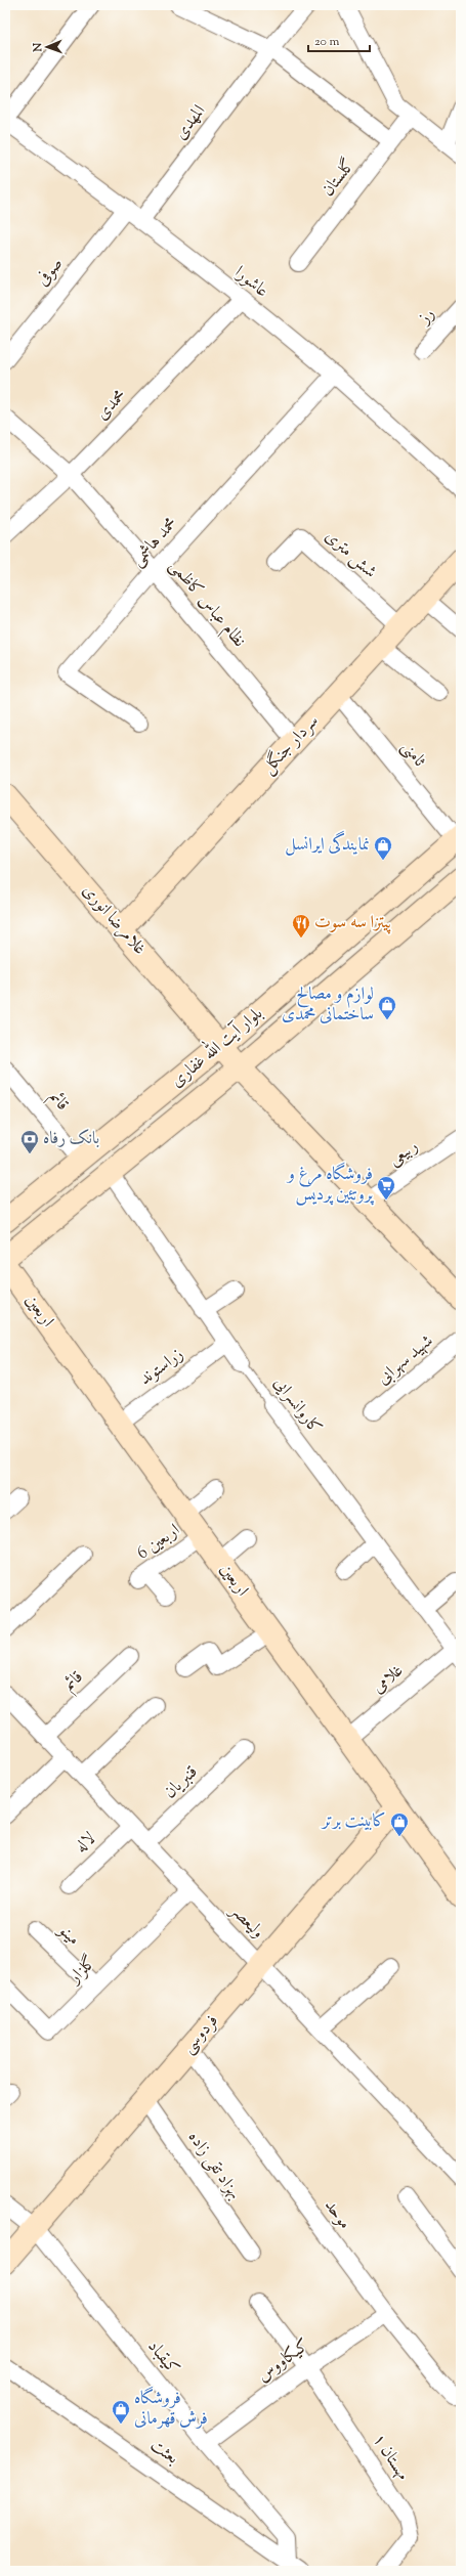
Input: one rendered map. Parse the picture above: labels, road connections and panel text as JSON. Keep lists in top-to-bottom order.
{
  "streets": {
    "street": [
      "المهدی",
      "گلستان",
      "صوفی",
      "عاشورا",
      "رز",
      "محمدی",
      "محمد هاشمی",
      "شش متری",
      "نظام عباس کاظمی",
      "سردار جنگل",
      "ثامنی",
      "غلامرضا انوری",
      "بلوار آیت الله غفاری",
      "قائم",
      "ربیعی",
      "اربعین",
      "شهید سهرابی",
      "زراستوند",
      "کاروانسرایی",
      "اربعین 6",
      "غلامی",
      "قنبریان",
      "لاله",
      "ولیعصر",
      "مینو",
      "گلزار",
      "فردوسی",
      "بهزاد تقی زاده",
      "موحد",
      "کیقباد",
      "کیکاووس",
      "بعثت",
      "مهستان ۱"
    ]
  },
  "crossings": [
    ["المهدی", "عاشورا"],
    ["صوفی", "عاشورا"],
    ["عاشورا", "محمدی"],
    ["عاشورا", "محمد هاشمی"],
    ["محمدی", "نظام عباس کاظمی"],
    ["محمد هاشمی", "نظام عباس کاظمی"],
    ["شش متری", "سردار جنگل"],
    ["نظام عباس کاظمی", "سردار جنگل"],
    ["سردار جنگل", "ثامنی"],
    ["سردار جنگل", "غلامرضا انوری"],
    ["ثامنی", "بلوار آیت الله غفاری"],
    ["غلامرضا انوری", "بلوار آیت الله غفاری"],
    ["غلامرضا انوری", "ربیعی"],
    ["بلوار آیت الله غفاری", "قائم"],
    ["بلوار آیت الله غفاری", "کاروانسرایی"],
    ["قائم", "ولیعصر"],
    ["اربعین", "زراستوند"],
    ["اربعین", "اربعین 6"],
    ["اربعین", "غلامی"],
    ["اربعین", "فردوسی"],
    ["زراستوند", "کاروانسرایی"],
    ["کاروانسرایی", "غلامی"],
    ["قنبریان", "ولیعصر"],
    ["لاله", "ولیعصر"],
    ["ولیعصر", "گلزار"],
    ["ولیعصر", "فردوسی"],
    ["مینو", "گلزار"],
    ["فردوسی", "بهزاد تقی زاده"],
    ["فردوسی", "موحد"],
    ["فردوسی", "کیقباد"],
    ["موحد", "کیکاووس"],
    ["کیقباد", "کیکاووس"],
    ["کیقباد", "بعثت"],
    ["کیکاووس", "مهستان ۱"]
  ],
  "places": {
    "shop": [
      "نمایندگی ایرانسل",
      "لوازم و مصالح ساختمانی محمدی",
      "کابینت برتر",
      "فروشگاه فرش قهرمانی"
    ],
    "restaurant": ["پیتزا سه سوت"],
    "bank": ["بانک رفاه"],
    "supermarket": ["فروشگاه مرغ و پروتئین پردیس"]
  },
  "scale_bar": "20 m",
  "north": "left"
}
